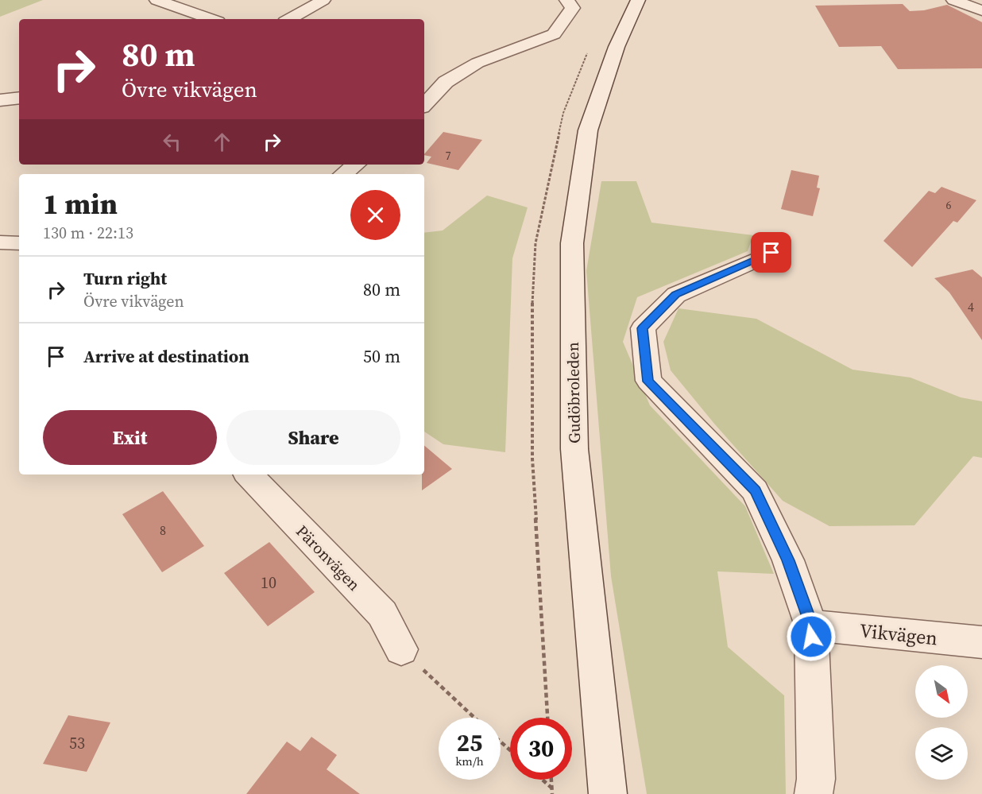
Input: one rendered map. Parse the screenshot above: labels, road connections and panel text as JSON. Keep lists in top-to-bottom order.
{
  "streets": {
    "street": ["Gudöbroleden", "Päronvägen", "Vikvägen"]
  },
  "house_numbers": [
    "7",
    "6",
    "4",
    "8",
    "10",
    "53"
  ],
  "north": "bottom right",
  "page": {
    "turn": ["80 m", "Övre vikvägen"],
    "heading": ["1 min", "130 m · 22:13"],
    "list": [
      {
        "name": "Turn right",
        "note": "Övre vikvägen",
        "value": "80 m"
      },
      {
        "name": "Arrive at destination",
        "value": "50 m"
      }
    ],
    "buttons": ["Exit", "Share"],
    "speed": "25 km/h",
    "limit": "30"
  }
}
